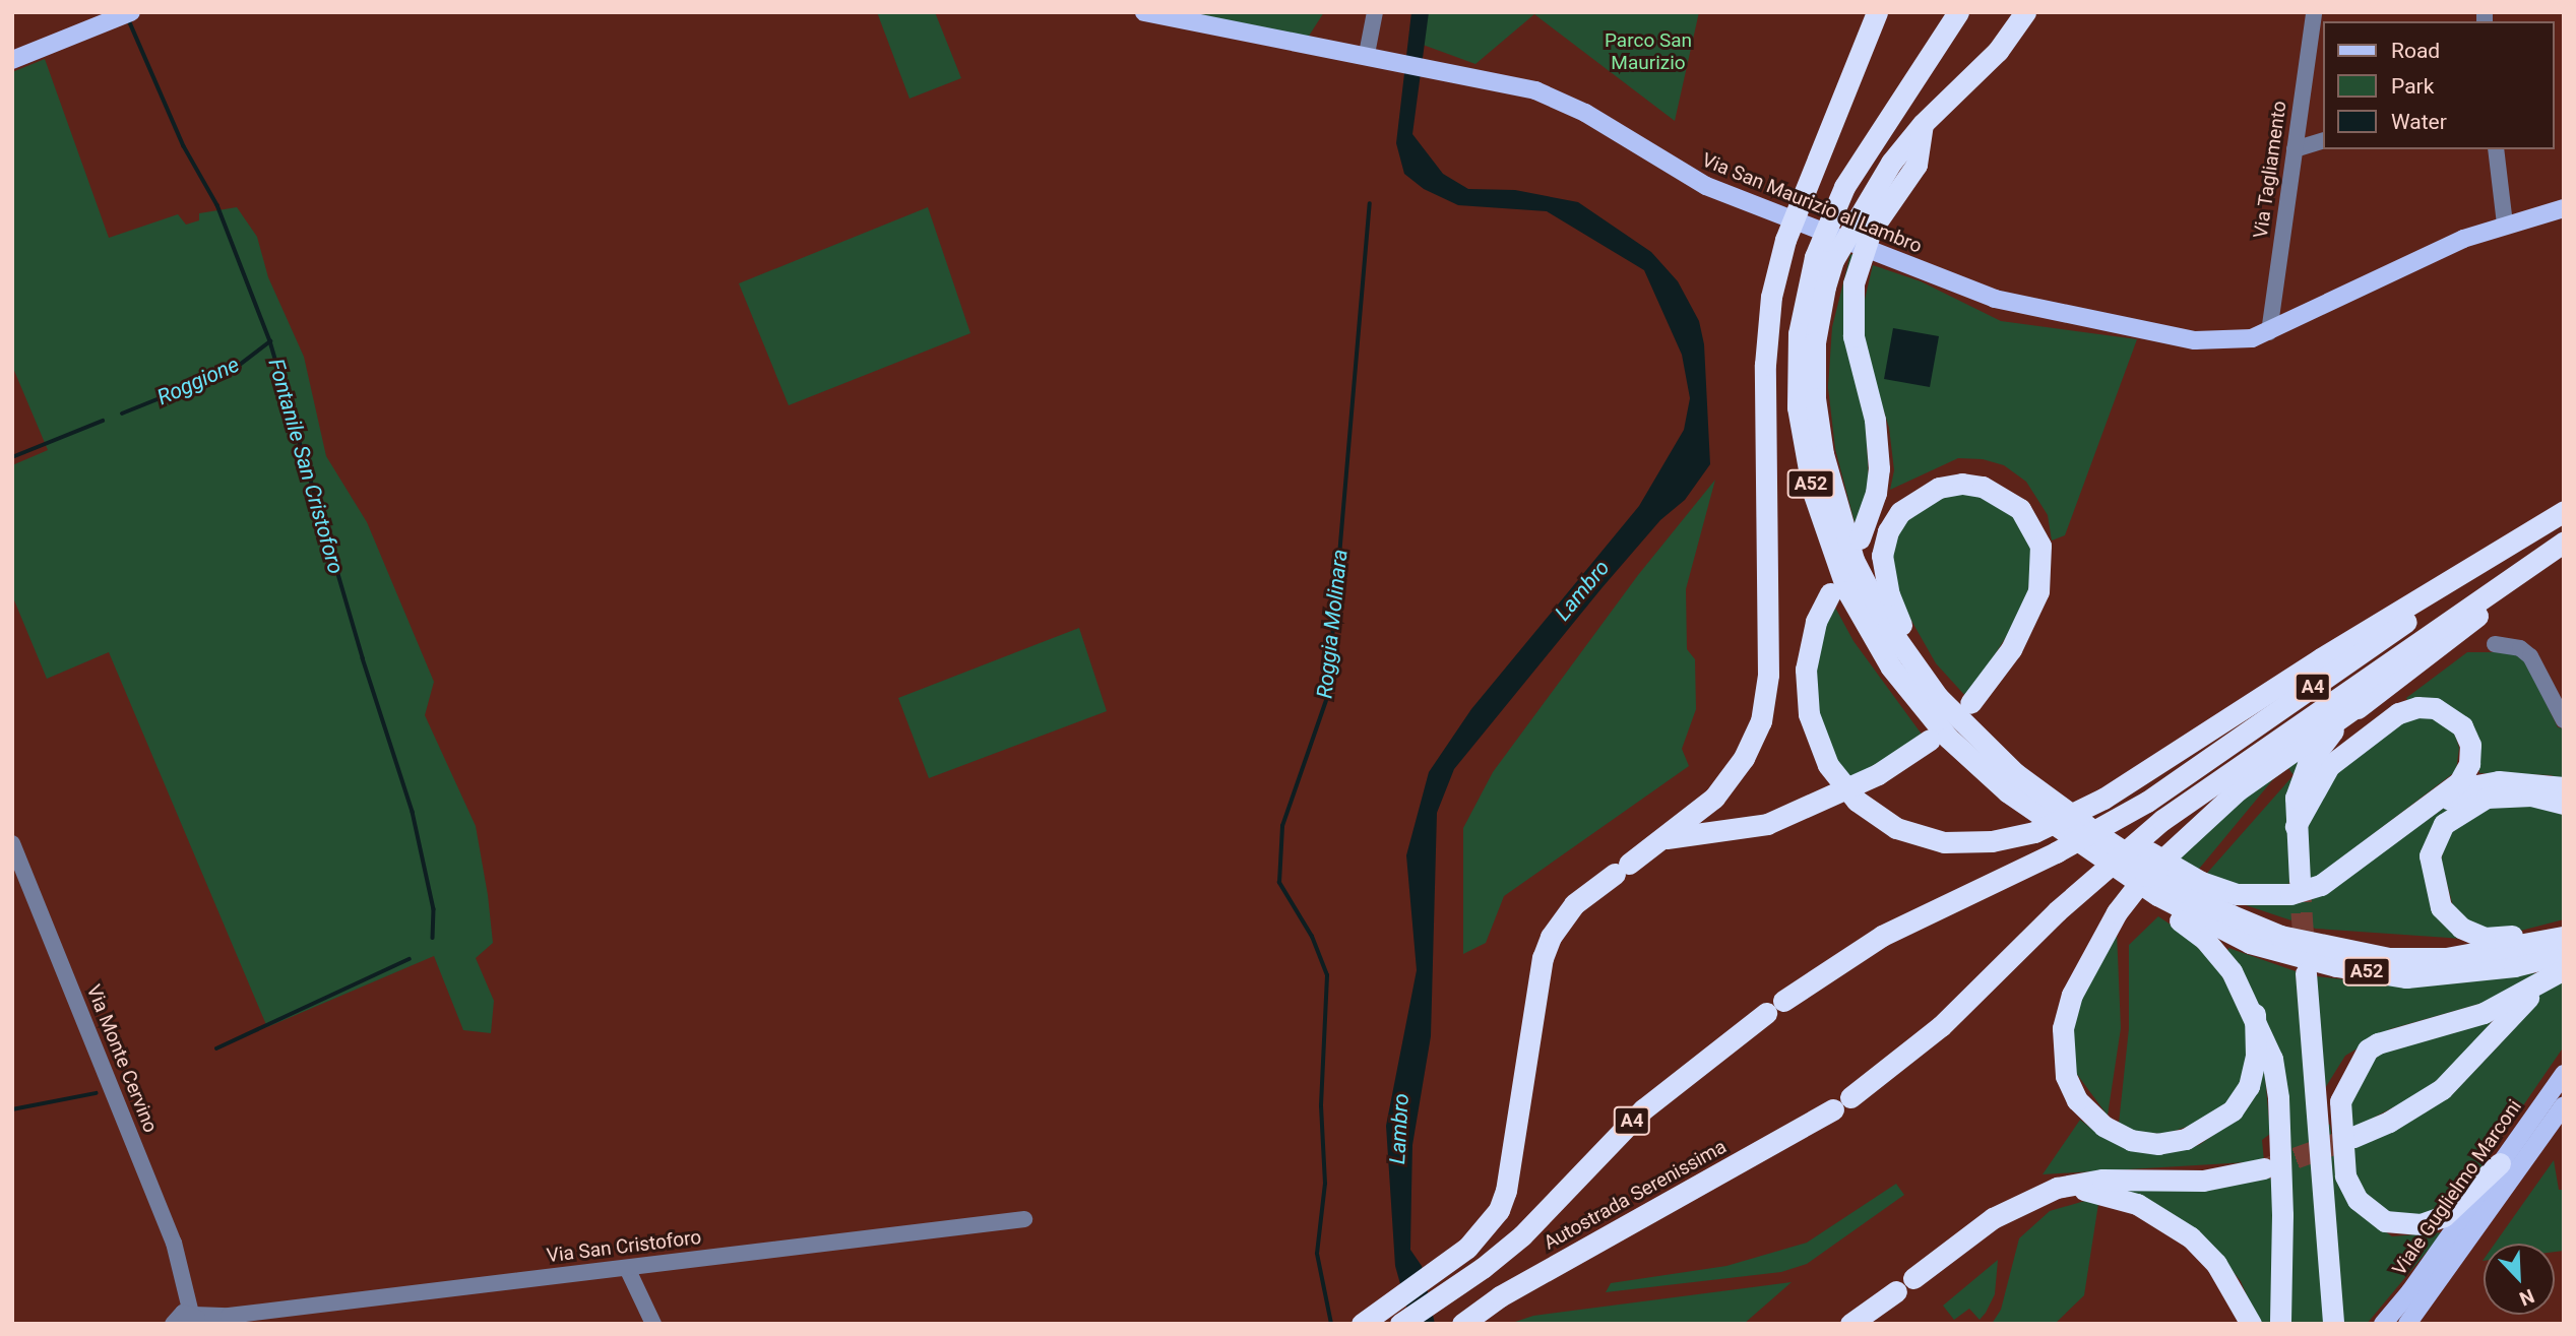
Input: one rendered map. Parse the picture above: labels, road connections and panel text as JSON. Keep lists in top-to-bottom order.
{
  "streets": {
    "highway": ["A52", "A4", "Autostrada Serenissima"],
    "main road": ["Via San Maurizio al Lambro", "Viale Guglielmo Marconi"],
    "street": ["Via Tagliamento", "Via Monte Cervino", "Via San Cristoforo"]
  },
  "crossings": [
    ["Via Tagliamento", "Via San Maurizio al Lambro"],
    ["Via Monte Cervino", "Via San Cristoforo"]
  ],
  "water": [
    "Roggione",
    "Fontanile San Cristoforo",
    "Lambro",
    "Roggia Molinara"
  ],
  "parks": ["Parco San Maurizio"],
  "legend": ["Road", "Park", "Water"],
  "north": "bottom right"
}
